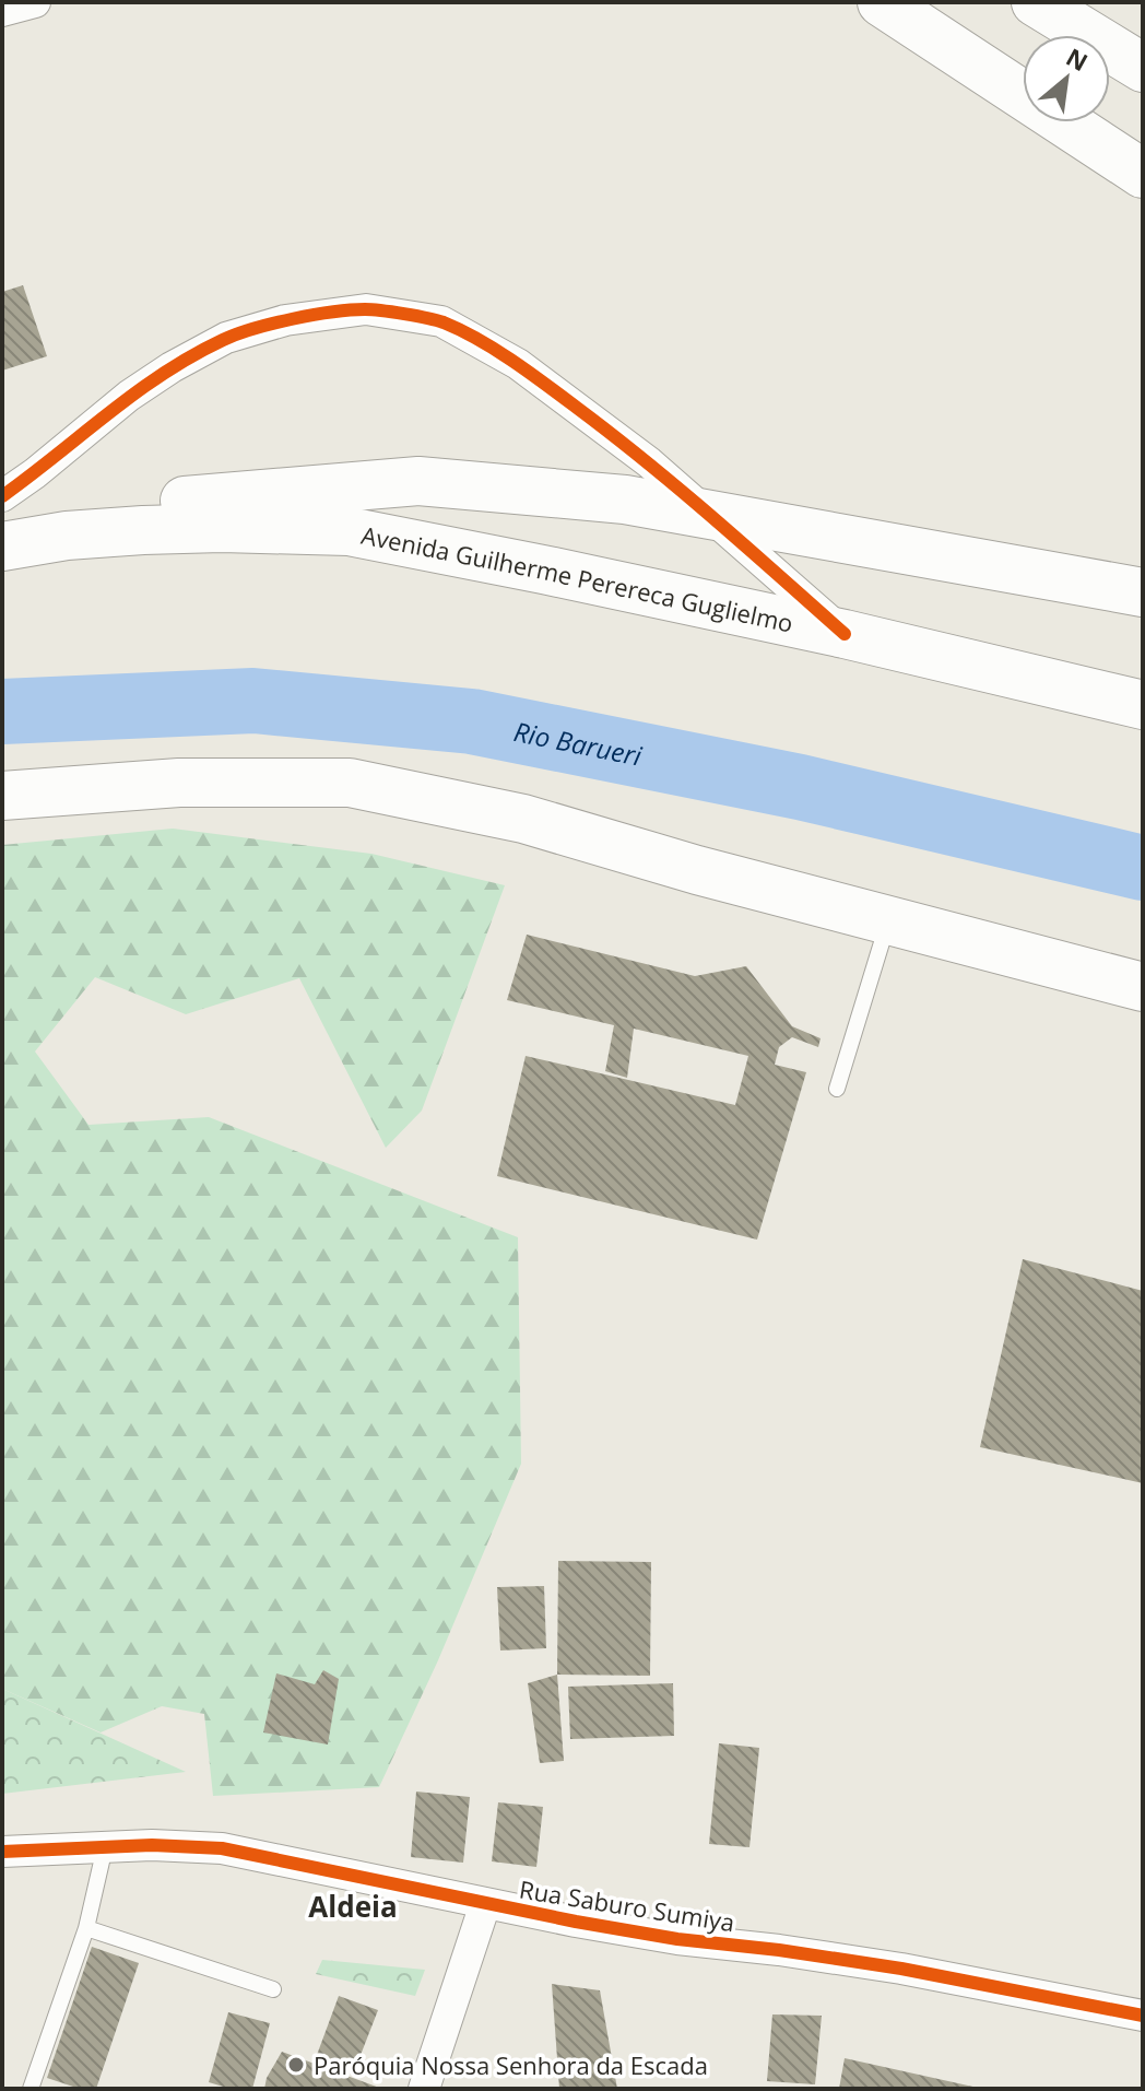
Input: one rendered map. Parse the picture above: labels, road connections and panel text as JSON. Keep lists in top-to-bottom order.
{
  "streets": {
    "main road": ["Avenida Guilherme Perereca Guglielmo"],
    "street": ["Rua Saburo Sumiya"]
  },
  "districts": ["Aldeia"],
  "water": ["Rio Barueri"],
  "places": ["Paróquia Nossa Senhora da Escada"],
  "north": "top right"
}
